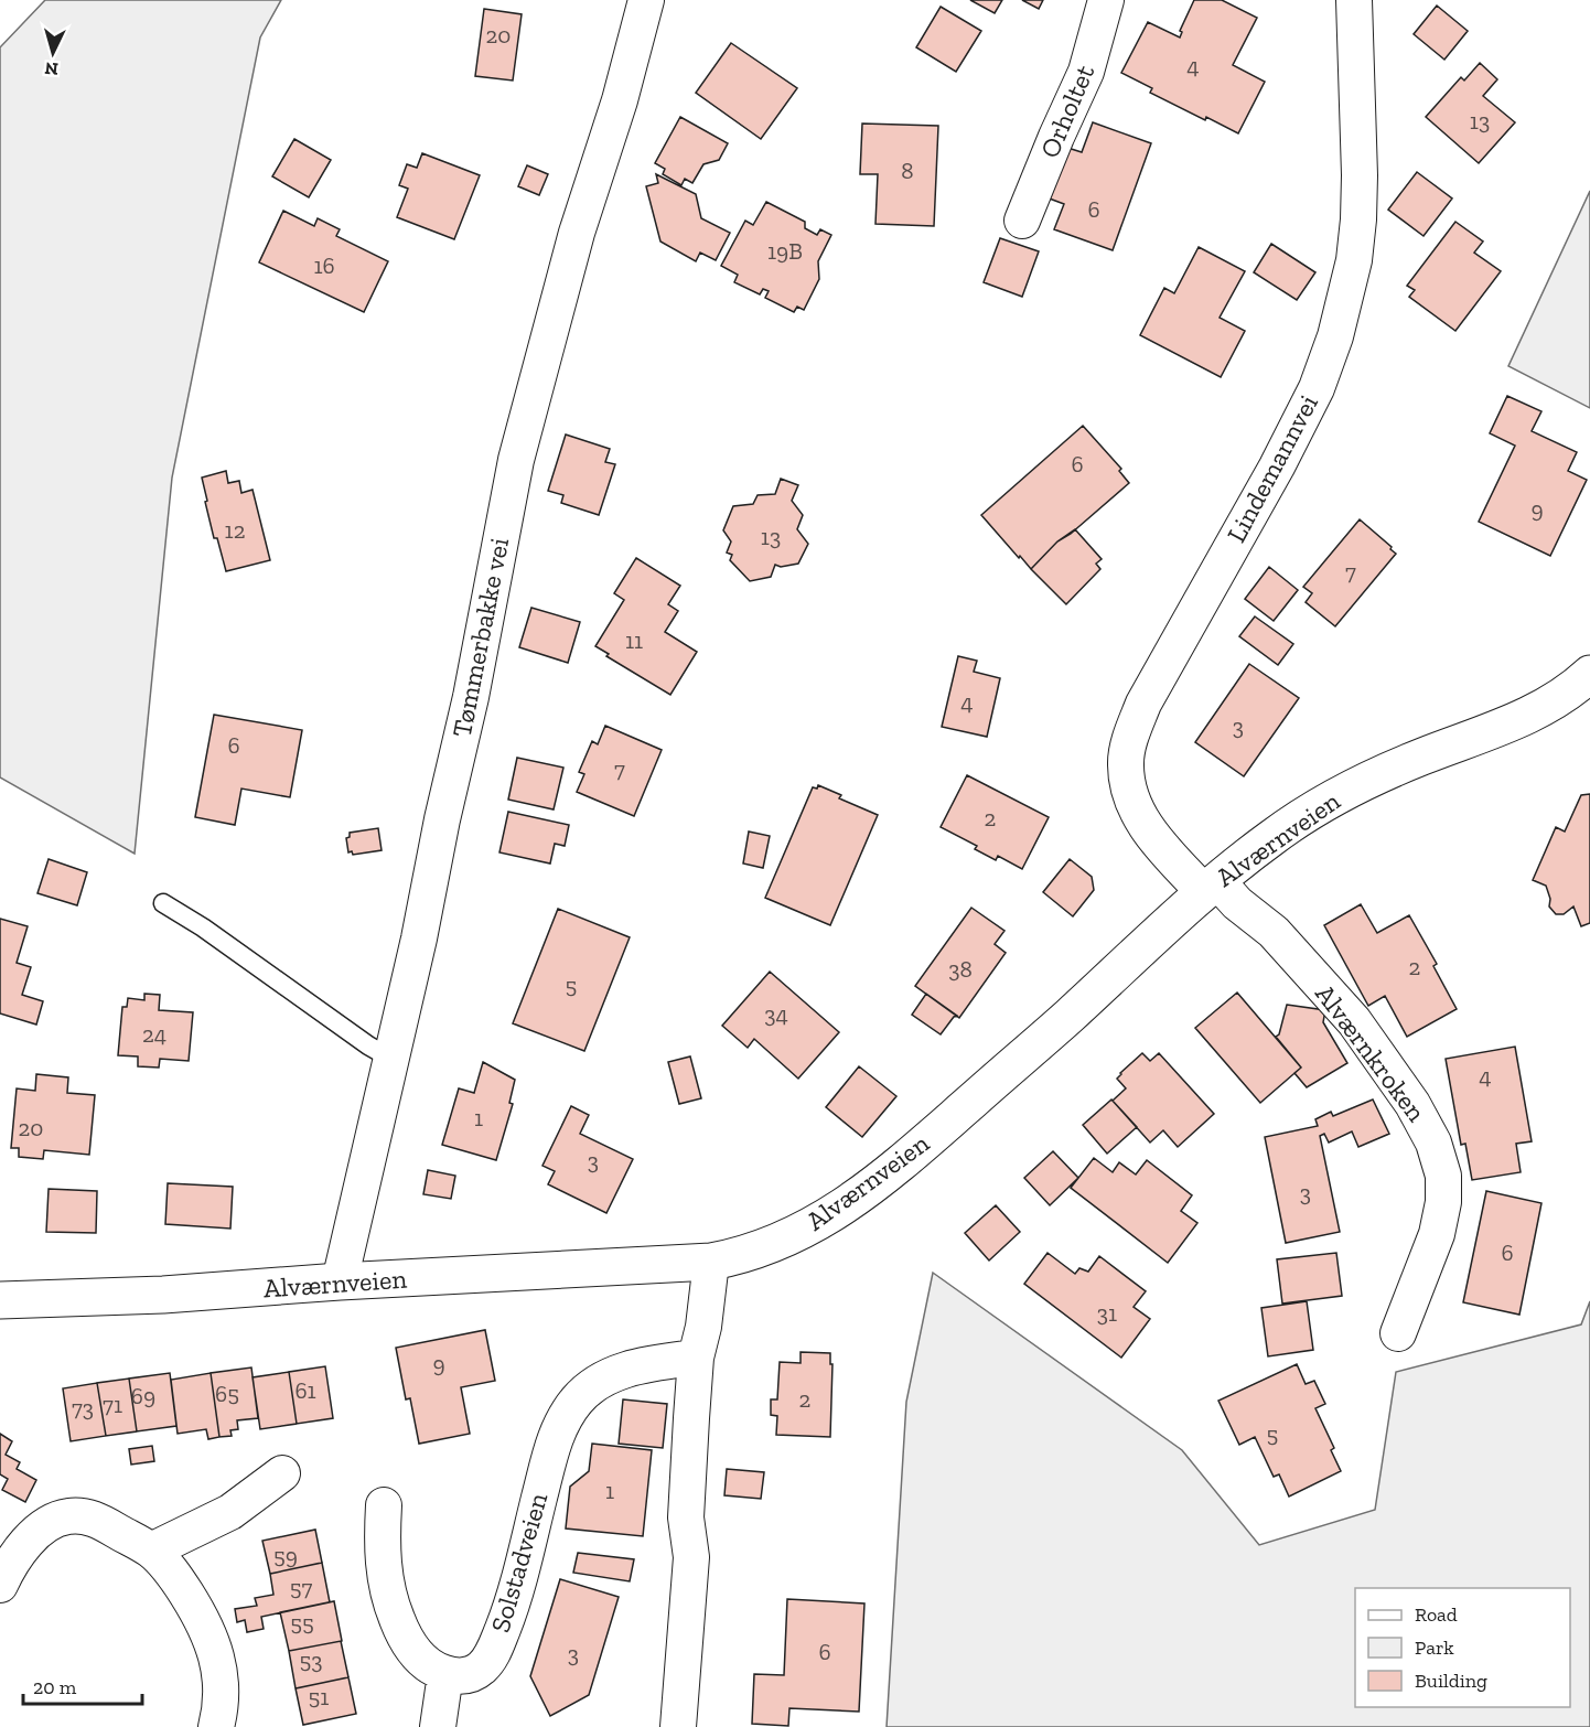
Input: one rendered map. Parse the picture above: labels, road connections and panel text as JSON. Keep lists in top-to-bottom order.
{
  "streets": {
    "main road": ["Alværnveien"],
    "street": [
      "Orholtet",
      "Lindemannvei",
      "Tømmerbakke vei",
      "Alværnkroken",
      "Solstadveien"
    ]
  },
  "crossings": [
    ["Lindemannvei", "Alværnveien"],
    ["Lindemannvei", "Alværnkroken"],
    ["Tømmerbakke vei", "Alværnveien"],
    ["Alværnveien", "Alværnkroken"]
  ],
  "house_numbers": [
    "20",
    "4",
    "13",
    "8",
    "6",
    "19B",
    "16",
    "6",
    "9",
    "12",
    "13",
    "7",
    "11",
    "4",
    "3",
    "6",
    "7",
    "2",
    "2",
    "38",
    "5",
    "34",
    "24",
    "4",
    "1",
    "20",
    "3",
    "3",
    "6",
    "31",
    "9",
    "61",
    "65",
    "69",
    "2",
    "71",
    "73",
    "5",
    "1",
    "59",
    "57",
    "55",
    "6",
    "3",
    "53",
    "51"
  ],
  "legend": ["Road", "Park", "Building"],
  "scale_bar": "20 m",
  "north": "bottom"
}
